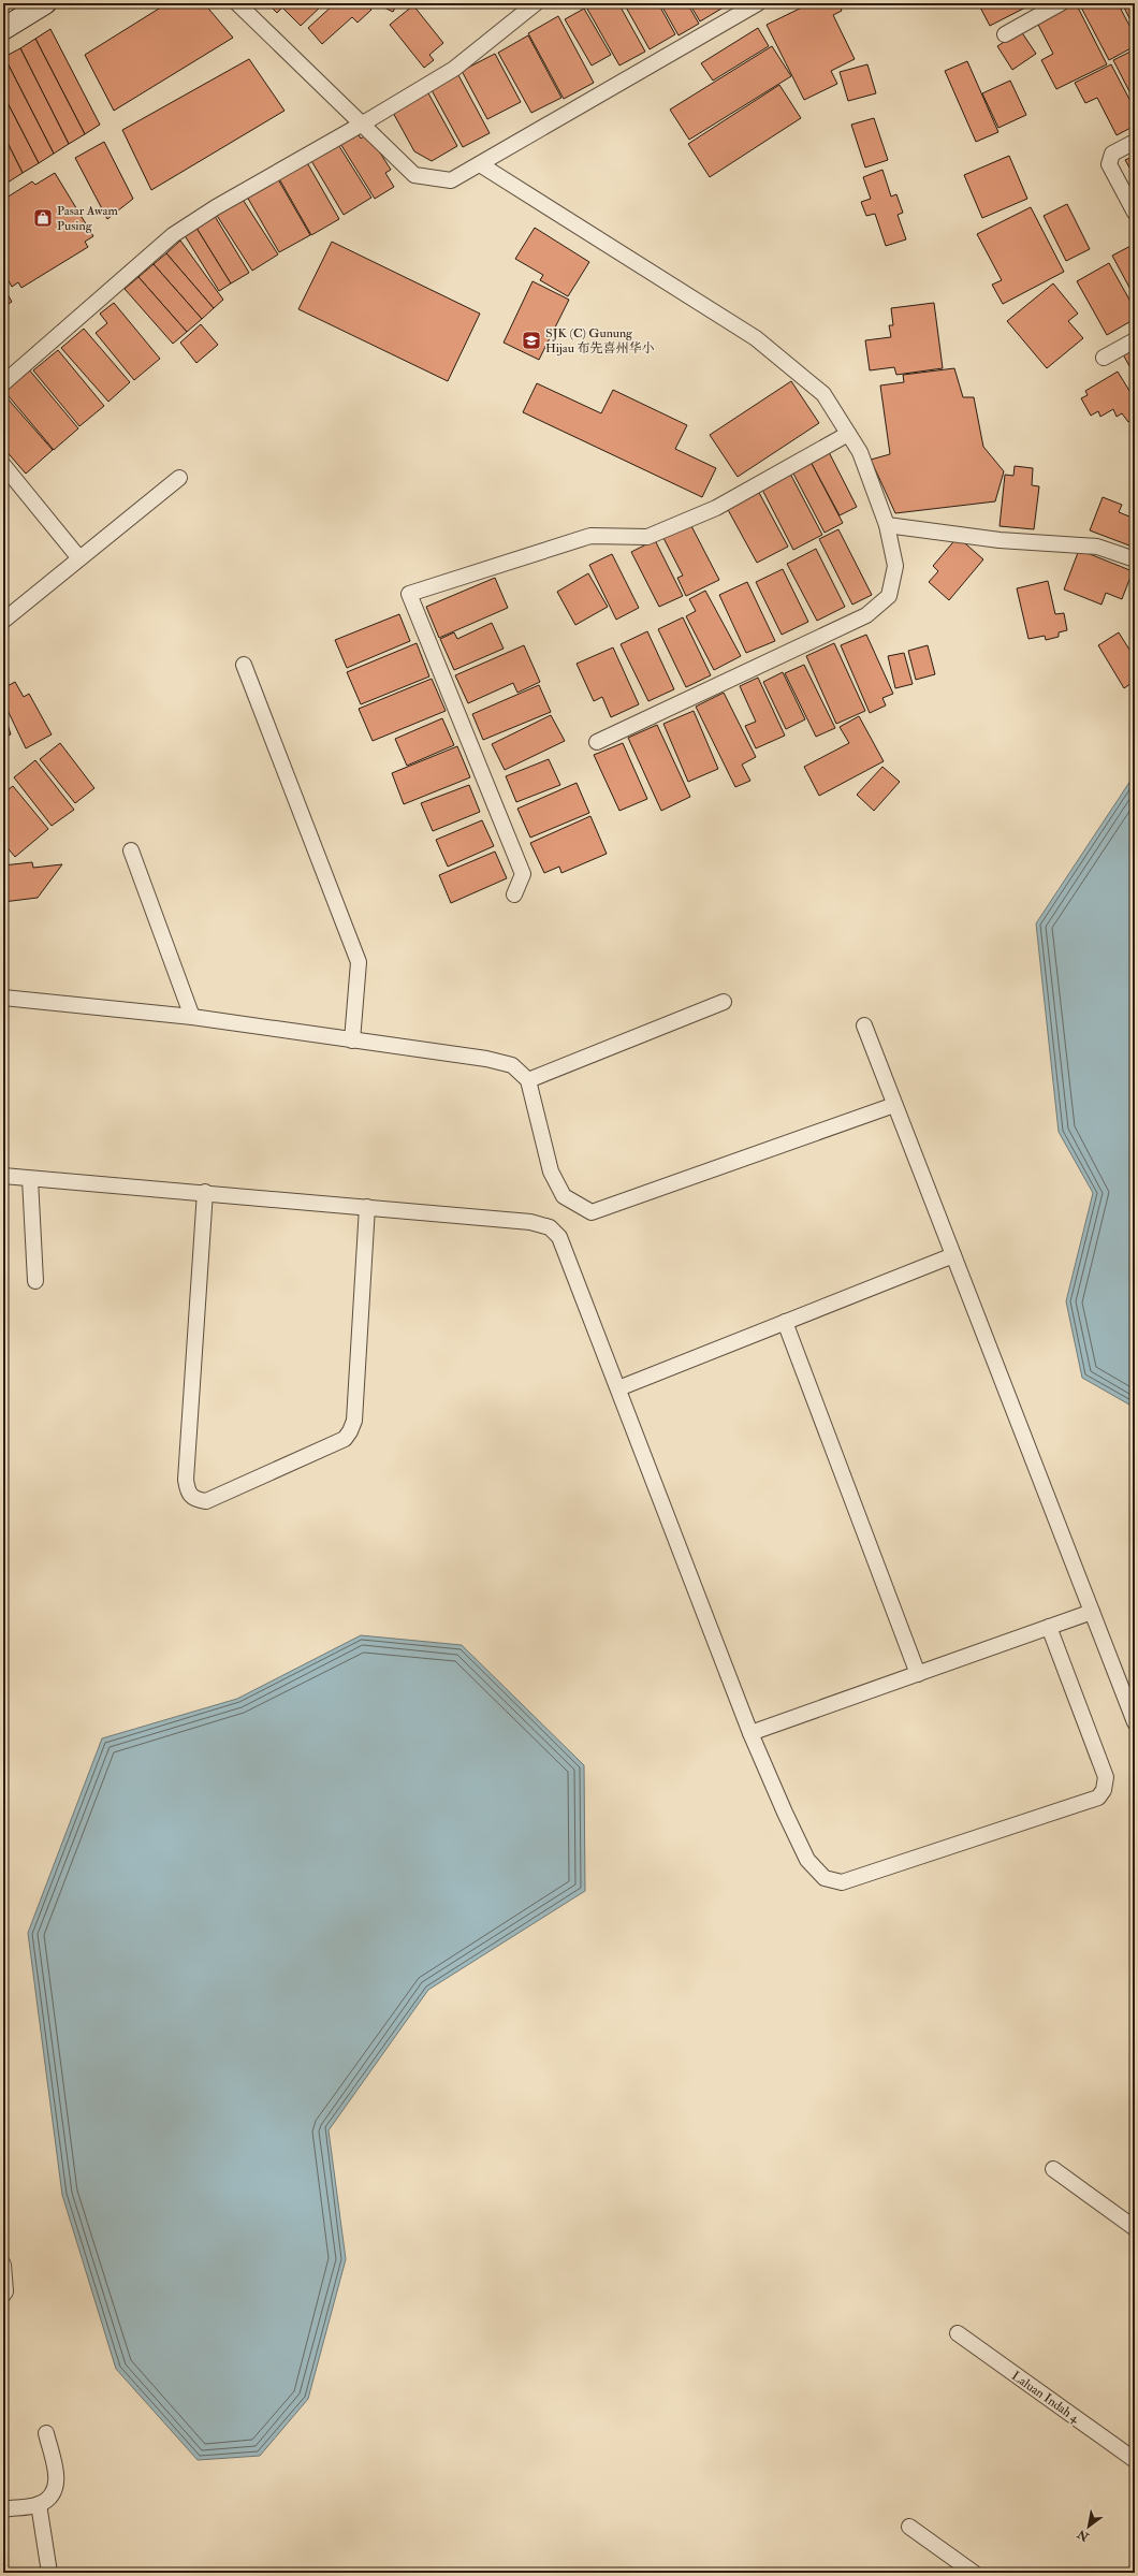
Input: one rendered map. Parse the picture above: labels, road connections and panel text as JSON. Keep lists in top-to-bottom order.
{
  "streets": {
    "street": ["Laluan Indah 4"]
  },
  "places": {
    "shop": ["Pasar Awam Pusing"],
    "school or university": ["SJK (C) Gunung Hijau 布先喜州华小"]
  },
  "north": "bottom left"
}
